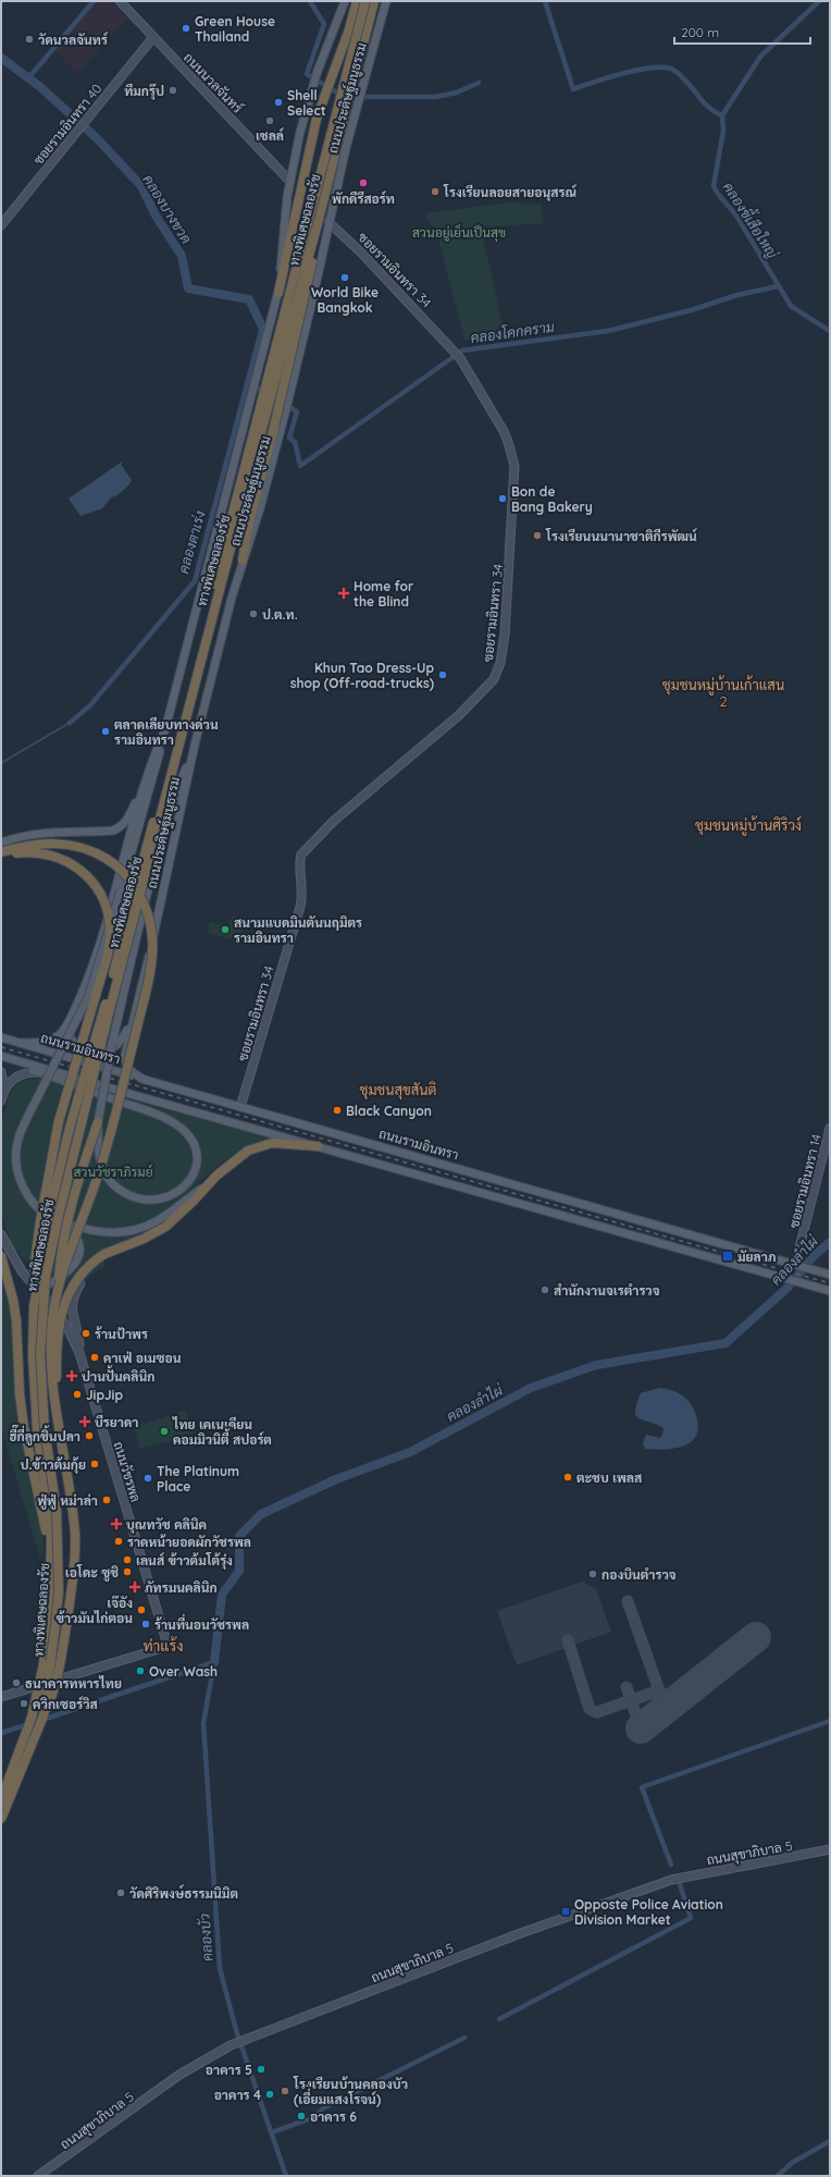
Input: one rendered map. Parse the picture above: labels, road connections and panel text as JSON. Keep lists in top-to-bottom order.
{
  "streets": {
    "highway": ["ทางพิเศษฉลองรัช"],
    "main road": ["ถนนประดิษฐ์มนูธรรม", "ถนนรามอินทรา"],
    "street": [
      "ถนนนวลจันทร์",
      "ซอยรามอินทรา 40",
      "ซอยรามอินทรา 34",
      "ซอยรามอินทรา 14",
      "ถนนวัชรพล",
      "ถนนสุขาภิบาล 5"
    ]
  },
  "crossings": [
    ["ถนนนวลจันทร์", "ถนนประดิษฐ์มนูธรรม"],
    ["ถนนนวลจันทร์", "ซอยรามอินทรา 40"],
    ["ถนนประดิษฐ์มนูธรรม", "ซอยรามอินทรา 34"],
    ["ถนนประดิษฐ์มนูธรรม", "ถนนรามอินทรา"],
    ["ซอยรามอินทรา 34", "ถนนรามอินทรา"],
    ["ถนนรามอินทรา", "ซอยรามอินทรา 14"]
  ],
  "districts": [
    "ชุมชนหมู่บ้านเก้าแสน 2",
    "ชุมชนหมู่บ้านศิริวง์",
    "ชุมชนสุขสันติ",
    "ท่าแร้ง"
  ],
  "water": [
    "คลองบางขวด",
    "คลองขี้เสือใหญ่",
    "คลองโคกคราม",
    "คลองตาเร่ง",
    "คลองลำไผ่",
    "คลองบัว"
  ],
  "parks": ["สวนอยู่เย็นเป็นสุข", "สวนวัชราภิรมย์"],
  "places": {
    "other": [
      "Green House Thailand",
      "วัดนวลจันทร์",
      "ทีมกรุ๊ป",
      "Shell Select",
      "เชลล์",
      "พักดีรีสอร์ท",
      "โรงเรียนลอยสายอนุสรณ์",
      "World Bike Bangkok",
      "Bon de Bang Bakery",
      "โรงเรียนนนานาชาติกีรพัฒน์",
      "ป.ต.ท.",
      "Khun Tao Dress-Up shop (Off-road-trucks)",
      "ตลาดเลียบทางด่วน รามอินทรา",
      "สนามแบดมินตันนฤมิตร รามอินทรา",
      "Black Canyon",
      "สำนักงานจเรตำรวจ",
      "ร้านป้าพร",
      "คาเฟ่ อเมซอน",
      "JipJip",
      "ไทย เคเนเดียน คอมมิวนิตี้ สปอร์ต",
      "ฮี๊กี่ลูกชิ้นปลา",
      "ป.ข้าวต้มกุ้ย",
      "ตะชบ เพลส",
      "The Platinum Place",
      "ฟู่ฟู่ หม่าล่า",
      "ราดหน้ายอดผักวัชรพล",
      "เลนส์ ข้าวต้มโต้รุ่ง",
      "เอโดะ ซูชิ",
      "กองบินตำรวจ",
      "เจ๊อัง ข้าวมันไก่ตอน",
      "ร้านที่นอนวัชรพล",
      "Over Wash",
      "ธนาคารทหารไทย",
      "ควิกเซอร์วิส",
      "วัดศิริพงษ์ธรรมนิมิต",
      "อาคาร 5",
      "โรงเรียนบ้านคลองบัว (เอี่ยมแสงโรจน์)",
      "อาคาร 4",
      "อาคาร 6"
    ],
    "health": [
      "Home for the Blind",
      "ปานปั้นคลินิก",
      "บีรยาดา",
      "บุณทวัช คลินิค",
      "ภัทรมนคลินิก"
    ],
    "transit": ["มัยลาภ", "Opposte Police Aviation Division Market"]
  },
  "scale_bar": "200 m"
}
